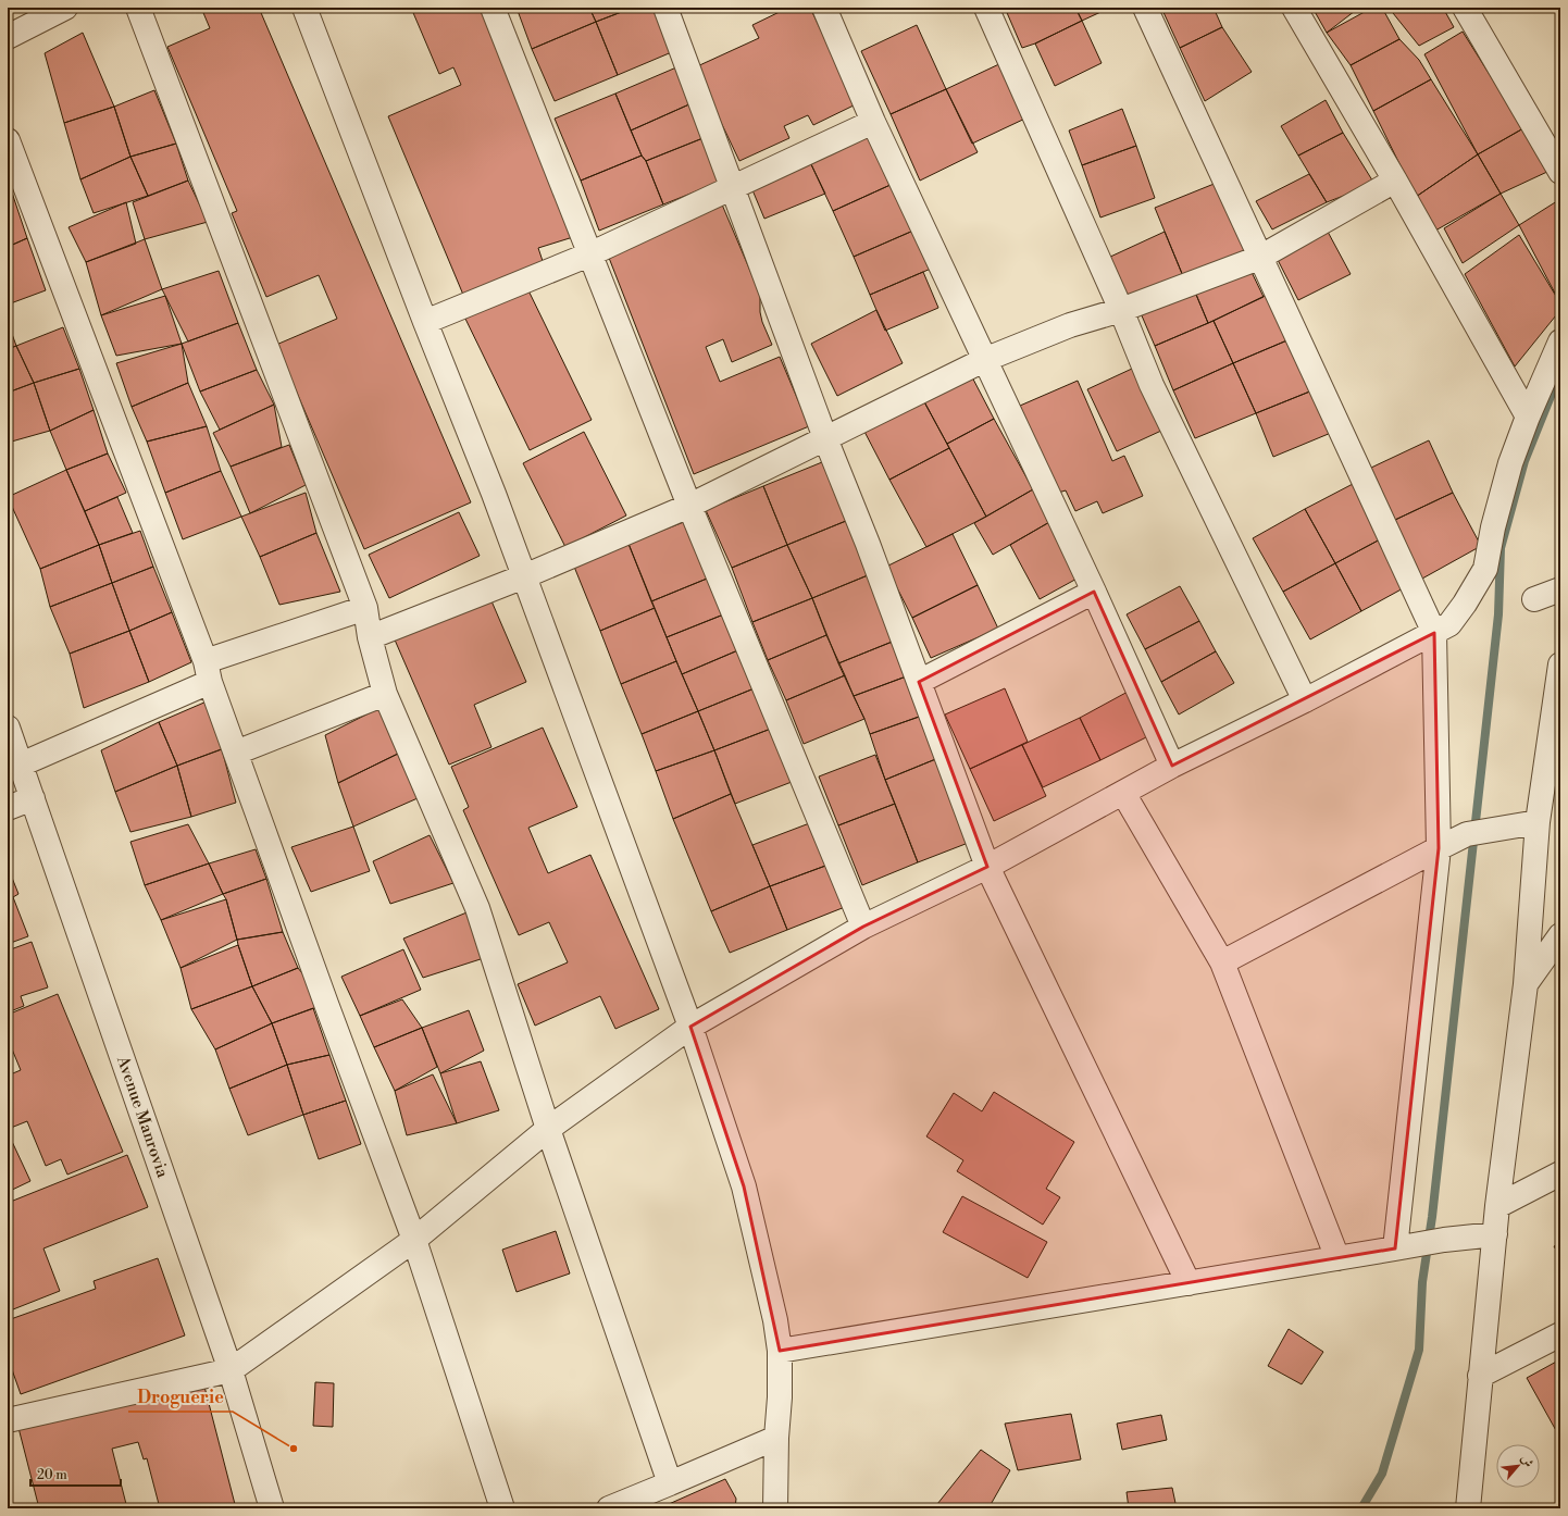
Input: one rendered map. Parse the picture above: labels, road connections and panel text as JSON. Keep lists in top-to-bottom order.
{
  "streets": {
    "street": ["Avenue Manrovia"]
  },
  "places": ["Droguerie"],
  "scale_bar": "20 m",
  "north": "top right"
}
